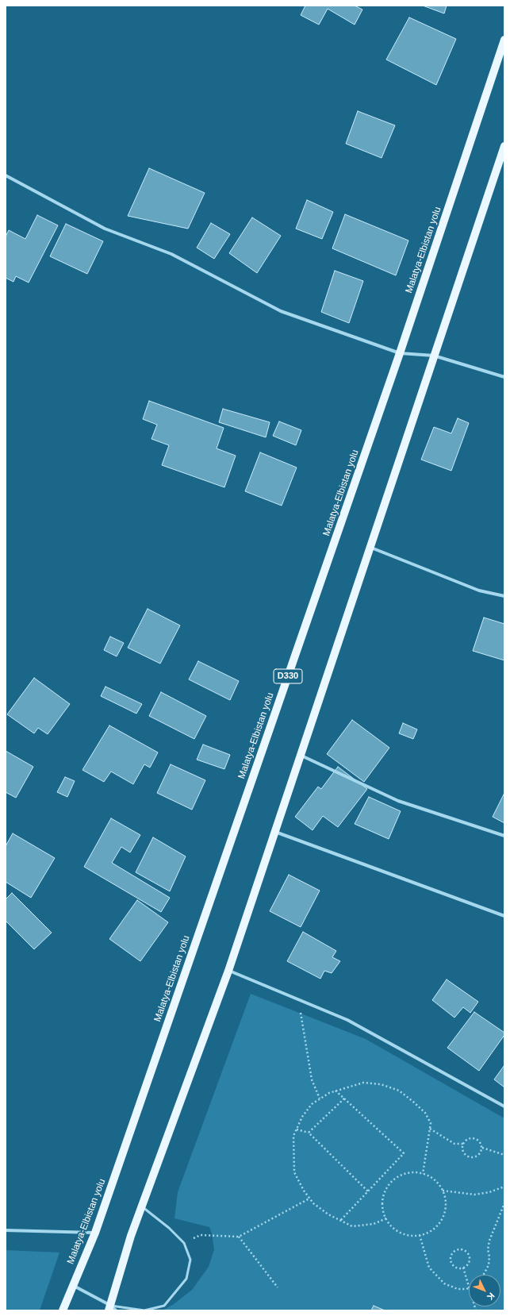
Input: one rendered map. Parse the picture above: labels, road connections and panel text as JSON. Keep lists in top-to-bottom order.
{
  "streets": {
    "main road": ["Malatya-Elbistan yolu", "D330"]
  },
  "north": "bottom right"
}
